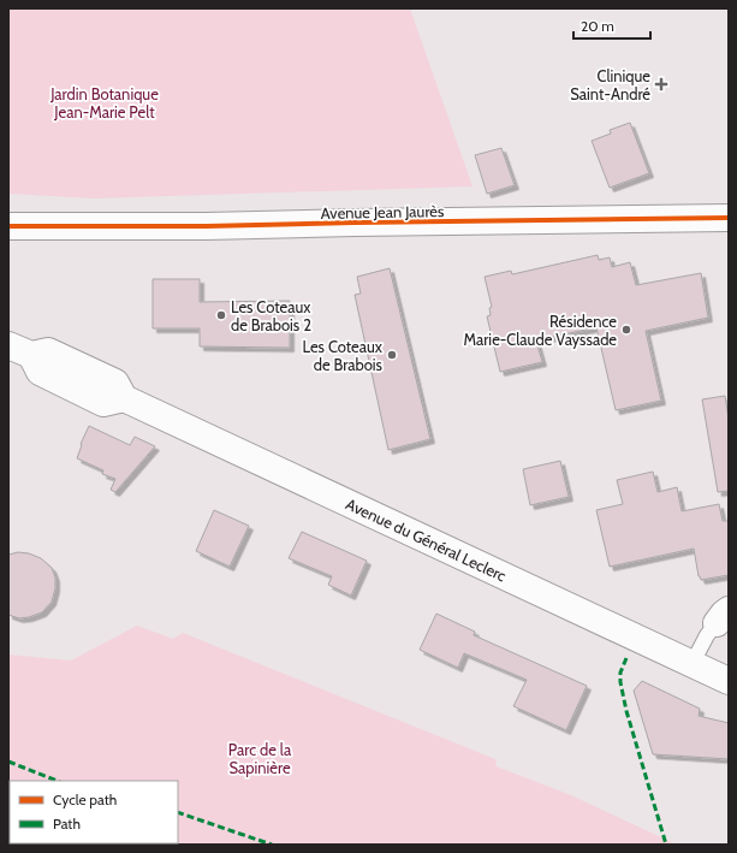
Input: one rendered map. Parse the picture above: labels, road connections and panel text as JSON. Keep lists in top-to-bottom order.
{
  "streets": {
    "main road": ["Avenue Jean Jaurès", "Avenue du Général Leclerc"]
  },
  "parks": ["Jardin Botanique Jean-Marie Pelt", "Parc de la Sapinière"],
  "places": {
    "health": ["Clinique Saint-André"],
    "other": ["Les Coteaux de Brabois 2", "Résidence Marie-Claude Vayssade", "Les Coteaux de Brabois"]
  },
  "legend": ["Cycle path", "Path"],
  "scale_bar": "20 m"
}
